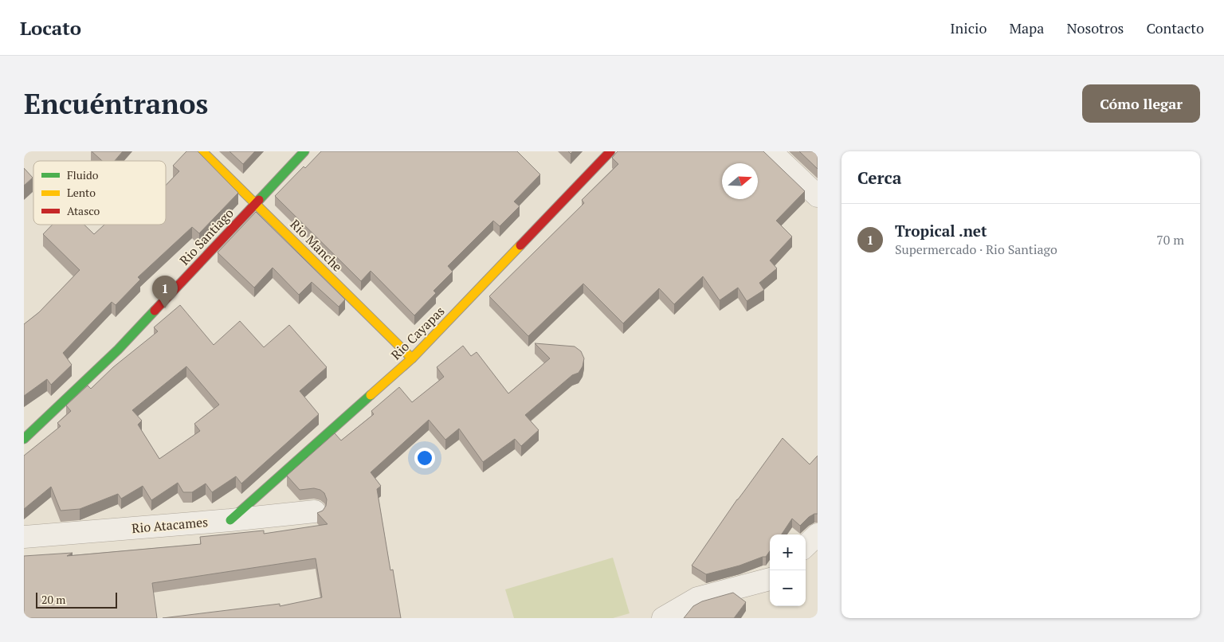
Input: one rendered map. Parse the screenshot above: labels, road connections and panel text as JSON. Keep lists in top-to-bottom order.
{
  "streets": {
    "street": [
      "Rio Santiago",
      "Rio Manche",
      "Rio Cayapas",
      "Rio Atacames"
    ]
  },
  "crossings": [
    ["Rio Santiago", "Rio Manche"],
    ["Rio Manche", "Rio Cayapas"],
    ["Rio Cayapas", "Rio Atacames"]
  ],
  "legend": ["Fluido", "Lento", "Atasco"],
  "scale_bar": "20 m",
  "north": "right",
  "page": {
    "header": "Locato",
    "nav": [
      "Inicio",
      "Mapa",
      "Nosotros",
      "Contacto"
    ],
    "buttons": "Cómo llegar",
    "title": "Encuéntranos",
    "heading": "Cerca",
    "list": [
      {
        "mark": "1",
        "name": "Tropical .net",
        "note": "Supermercado · Rio Santiago",
        "value": "70 m"
      }
    ],
    "pins": "1",
    "map_buttons": ["+", "−"],
    "scale": "20 m"
  }
}
